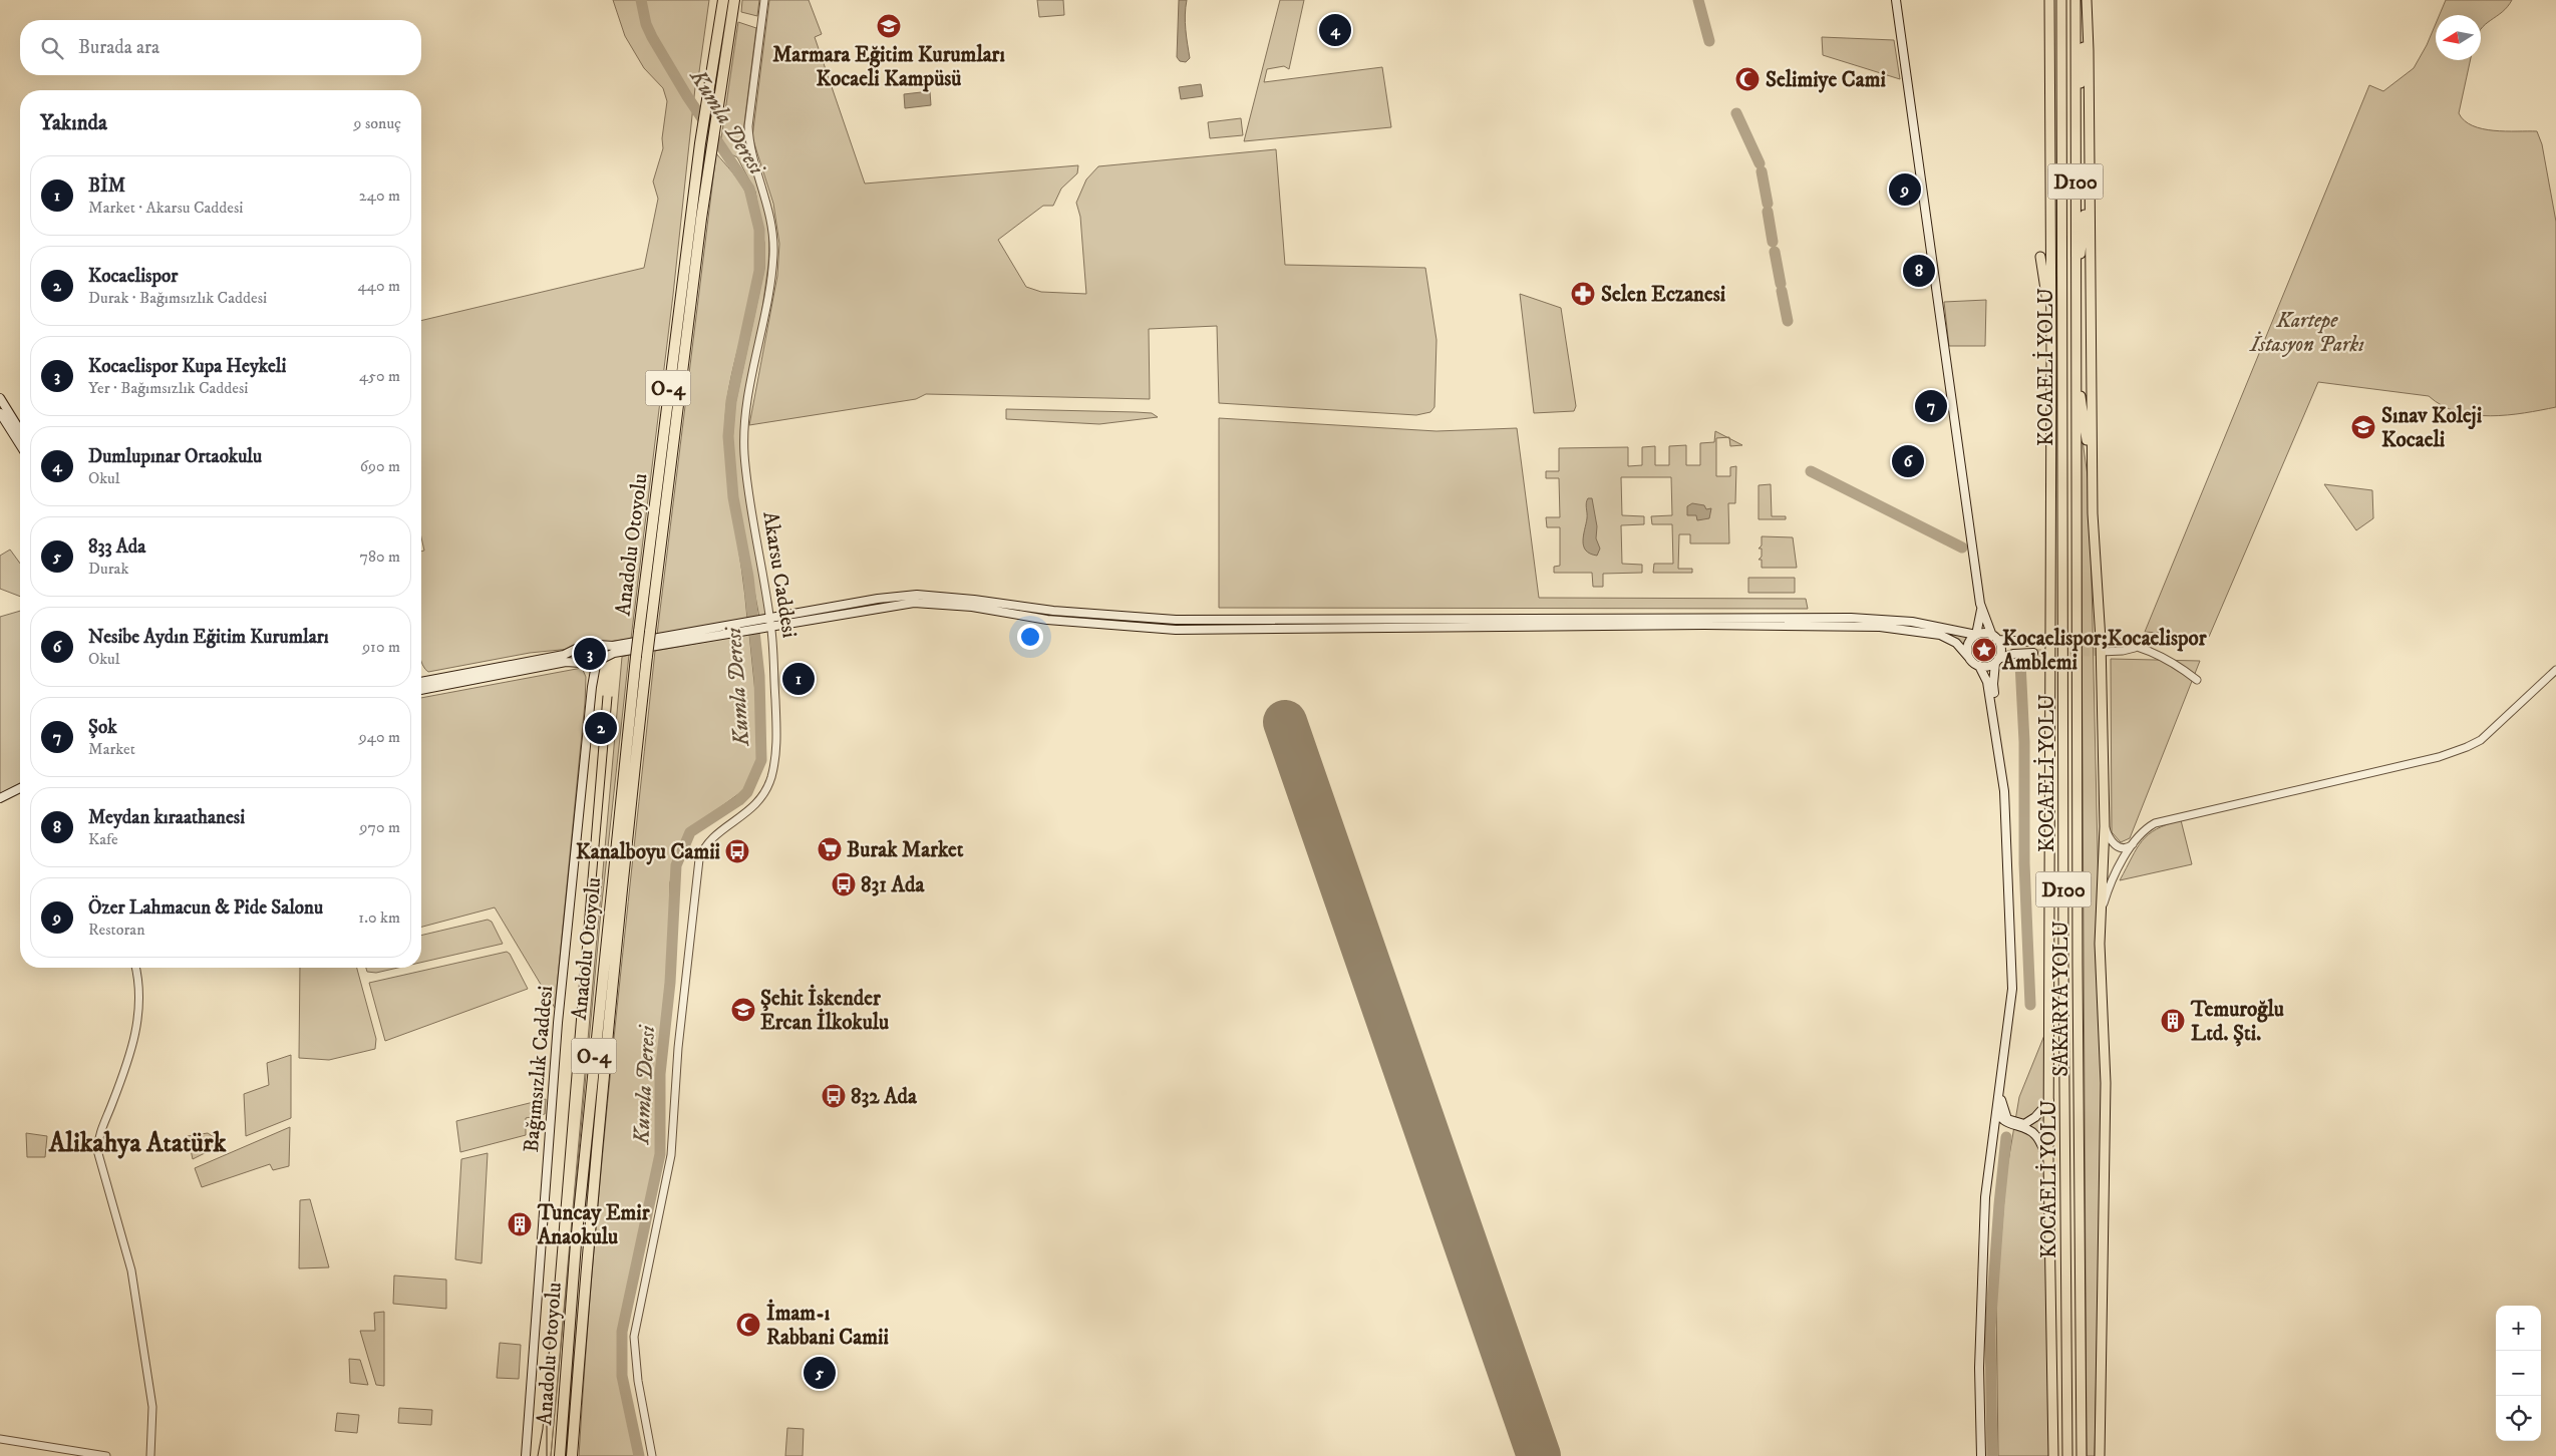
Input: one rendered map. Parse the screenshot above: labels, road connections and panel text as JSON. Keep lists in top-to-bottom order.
{
  "streets": {
    "highway": [
      "D100",
      "KOCAELİ YOLU",
      "O-4",
      "Anadolu Otoyolu",
      "SAKARYA YOLU"
    ],
    "main road": ["Bağımsızlık Caddesi"],
    "street": ["Akarsu Caddesi"]
  },
  "districts": ["Alikahya Atatürk"],
  "water": ["Kumla Deresi"],
  "parks": ["Kartepe İstasyon Parkı"],
  "places": {
    "school or university": ["Marmara Eğitim Kurumları Kocaeli Kampüsü", "Sınav Koleji Kocaeli", "Şehit İskender Ercan İlkokulu"],
    "mosque": ["Selimiye Cami", "İmam-ı Rabbani Camii"],
    "pharmacy": ["Selen Eczanesi"],
    "place": ["Kocaelispor;Kocaelispor Amblemi"],
    "supermarket": ["Burak Market"],
    "bus stop": ["Kanalboyu Camii", "831 Ada", "832 Ada"],
    "building": ["Temuroğlu Ltd. Şti.", "Tuncay Emir Anaokulu"]
  },
  "north": "left",
  "page": {
    "pins": [
      "4",
      "9",
      "8",
      "7",
      "6",
      "3",
      "1",
      "2",
      "5"
    ],
    "search": "Burada ara",
    "heading": ["Yakında", "9 sonuç"],
    "list": [
      {
        "mark": "1",
        "name": "BİM",
        "note": "Market · Akarsu Caddesi",
        "value": "240 m"
      },
      {
        "mark": "2",
        "name": "Kocaelispor",
        "note": "Durak · Bağımsızlık Caddesi",
        "value": "440 m"
      },
      {
        "mark": "3",
        "name": "Kocaelispor Kupa Heykeli",
        "note": "Yer · Bağımsızlık Caddesi",
        "value": "450 m"
      },
      {
        "mark": "4",
        "name": "Dumlupınar Ortaokulu",
        "note": "Okul",
        "value": "690 m"
      },
      {
        "mark": "5",
        "name": "833 Ada",
        "note": "Durak",
        "value": "780 m"
      },
      {
        "mark": "6",
        "name": "Nesibe Aydın Eğitim Kurumları",
        "note": "Okul",
        "value": "910 m"
      },
      {
        "mark": "7",
        "name": "Şok",
        "note": "Market",
        "value": "940 m"
      },
      {
        "mark": "8",
        "name": "Meydan kıraathanesi",
        "note": "Kafe",
        "value": "970 m"
      },
      {
        "mark": "9",
        "name": "Özer Lahmacun & Pide Salonu",
        "note": "Restoran",
        "value": "1.0 km"
      }
    ],
    "map_buttons": ["+", "−"]
  }
}
